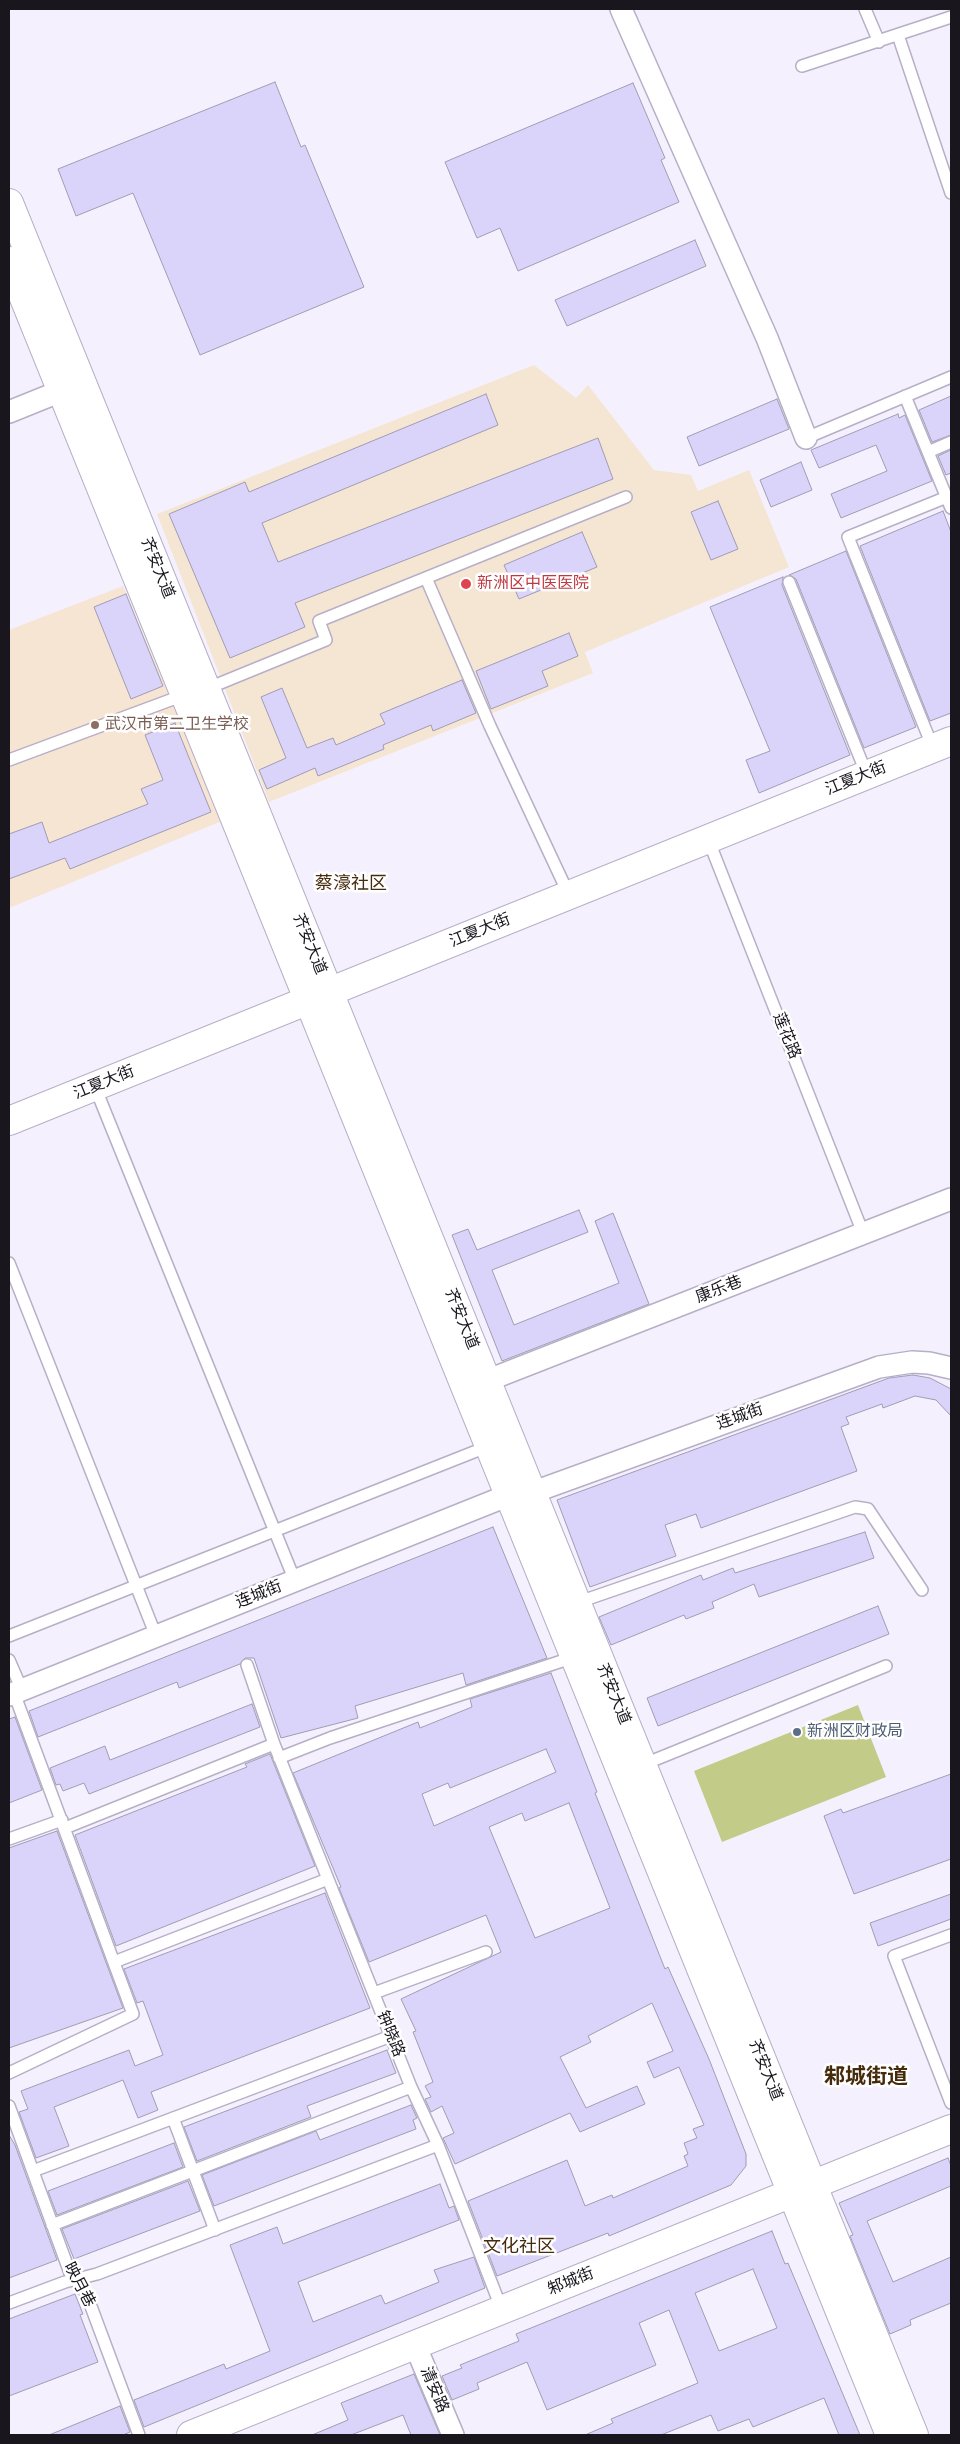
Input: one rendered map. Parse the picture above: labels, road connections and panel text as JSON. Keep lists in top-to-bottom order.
{
  "streets": {
    "main road": ["齐安大道", "江夏大街", "邾城街"],
    "street": ["康乐巷", "连城街", "清安路"],
    "lane": ["莲花路", "钟晓路", "映月巷"]
  },
  "crossings": [
    ["齐安大道", "江夏大街"],
    ["齐安大道", "康乐巷"],
    ["齐安大道", "连城街"],
    ["齐安大道", "邾城街"],
    ["江夏大街", "莲花路"],
    ["莲花路", "康乐巷"],
    ["钟晓路", "邾城街"],
    ["邾城街", "清安路"]
  ],
  "districts": ["蔡濠社区", "邾城街道", "文化社区"],
  "places": ["新洲区中医医院", "武汉市第二卫生学校", "新洲区财政局"]
}
